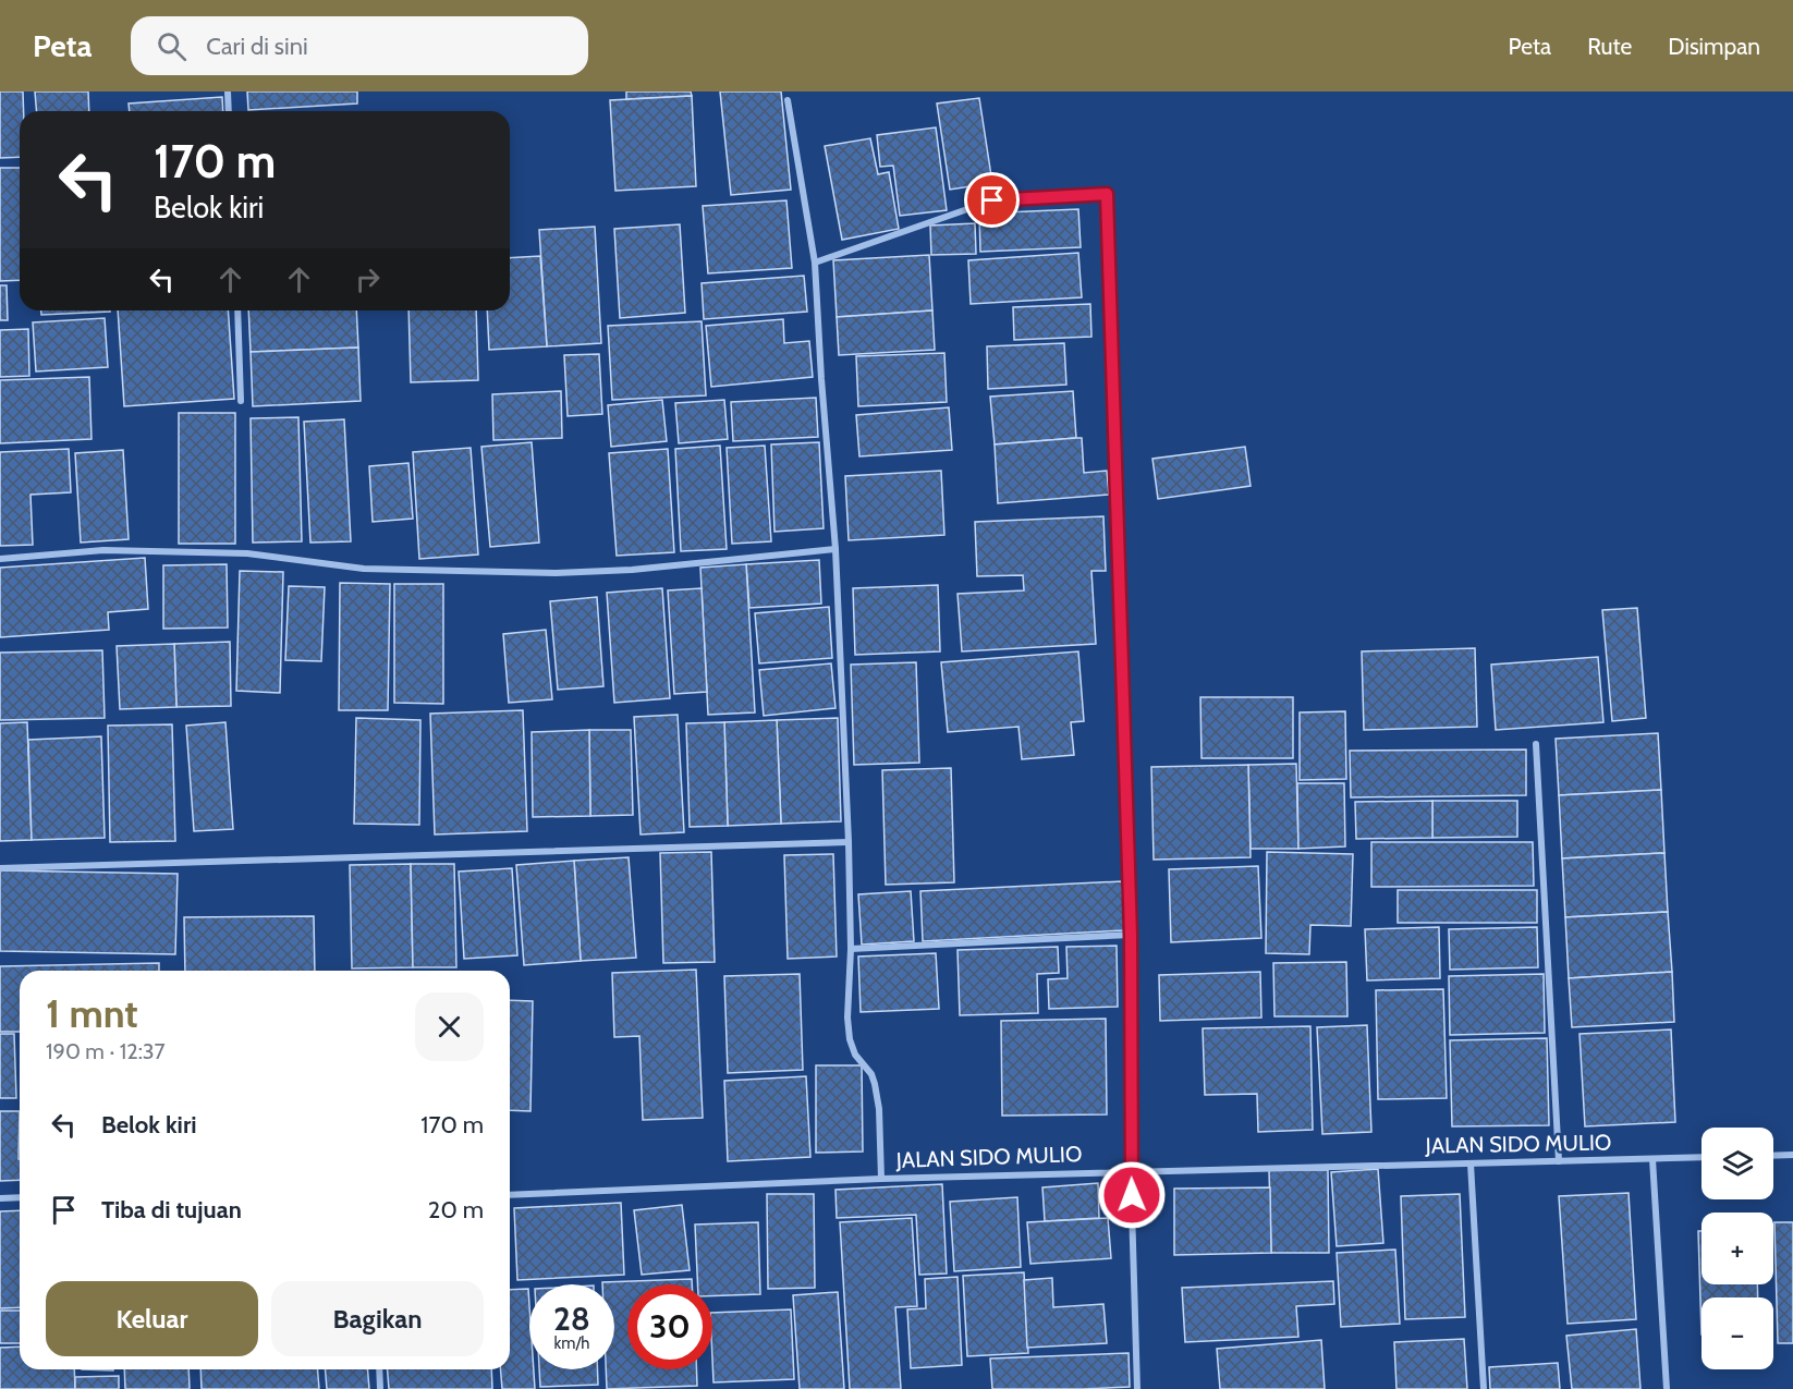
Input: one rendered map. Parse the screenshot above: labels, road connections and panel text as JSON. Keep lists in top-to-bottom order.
{
  "streets": {
    "street": ["JALAN SIDO MULIO"]
  },
  "page": {
    "header": "Peta",
    "search": "Cari di sini",
    "nav": ["Peta", "Rute", "Disimpan"],
    "turn": ["170 m", "Belok kiri"],
    "heading": ["1 mnt", "190 m · 12:37"],
    "list": [
      {
        "name": "Belok kiri",
        "value": "170 m"
      },
      {
        "name": "Tiba di tujuan",
        "value": "20 m"
      }
    ],
    "map_buttons": ["+", "−"],
    "buttons": ["Keluar", "Bagikan"],
    "speed": "28 km/h",
    "limit": "30"
  }
}
